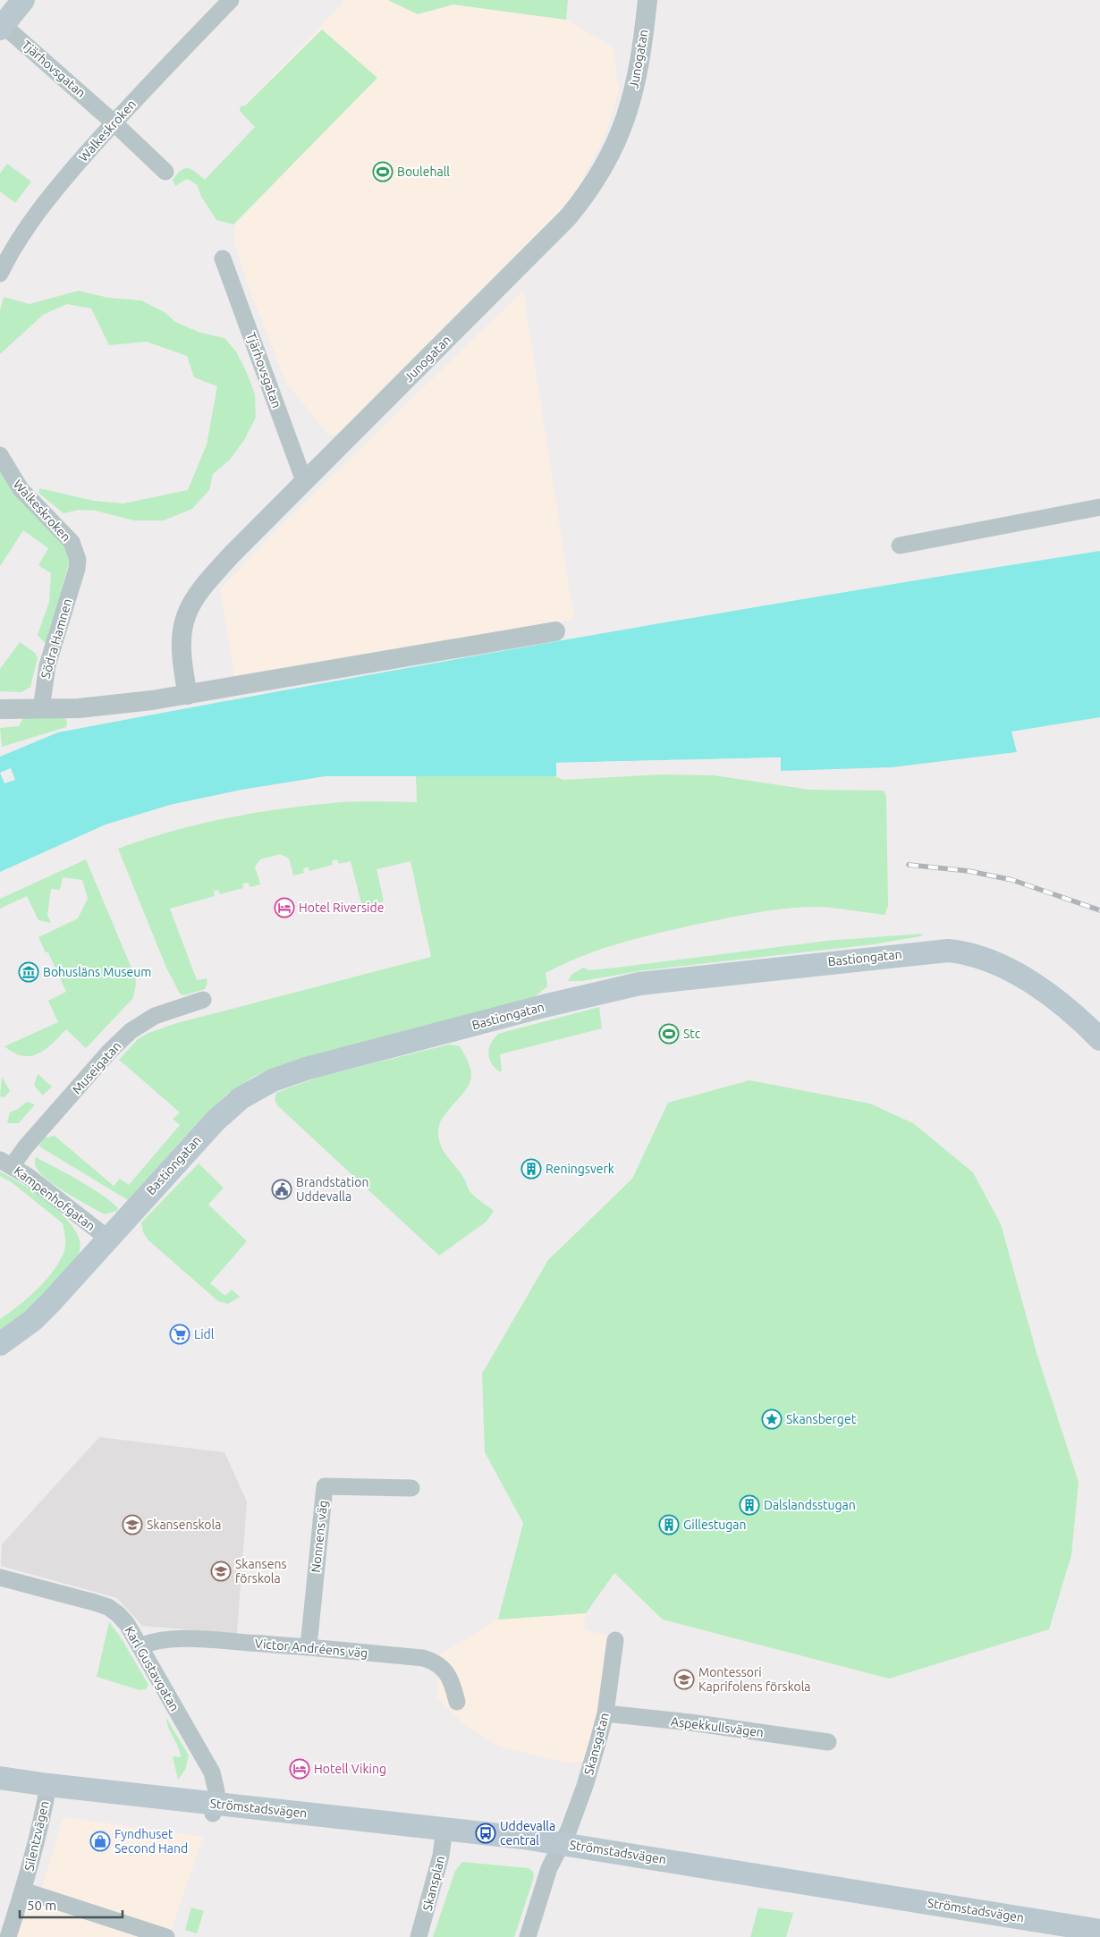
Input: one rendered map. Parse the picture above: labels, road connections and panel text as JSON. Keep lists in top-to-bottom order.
{
  "streets": {
    "main road": ["Bastiongatan", "Strömstadsvägen"],
    "street": [
      "Junogatan",
      "Tjärhovsgatan",
      "Walkeskroken",
      "Södra Hamnen",
      "Museigatan",
      "Kampenhofgatan",
      "Nonnens väg",
      "Victor Andréens väg",
      "Karl Gustavgatan",
      "Aspekkullsvägen",
      "Skansgatan",
      "Silentzvägen",
      "Skansplan"
    ]
  },
  "crossings": [
    ["Junogatan", "Tjärhovsgatan"],
    ["Tjärhovsgatan", "Walkeskroken"],
    ["Walkeskroken", "Södra Hamnen"],
    ["Bastiongatan", "Kampenhofgatan"],
    ["Museigatan", "Kampenhofgatan"],
    ["Nonnens väg", "Victor Andréens väg"],
    ["Victor Andréens väg", "Karl Gustavgatan"],
    ["Karl Gustavgatan", "Strömstadsvägen"],
    ["Aspekkullsvägen", "Skansgatan"],
    ["Skansgatan", "Strömstadsvägen"],
    ["Strömstadsvägen", "Silentzvägen"],
    ["Strömstadsvägen", "Skansplan"]
  ],
  "places": {
    "sports": ["Boulehall", "Stc"],
    "hotel": ["Hotel Riverside", "Hotell Viking"],
    "museum": ["Bohusläns Museum"],
    "building": ["Reningsverk", "Dalslandsstugan", "Gillestugan"],
    "public building": ["Brandstation Uddevalla"],
    "supermarket": ["Lidl"],
    "place": ["Skansberget"],
    "school or university": ["Skansenskola", "Skansens förskola", "Montessori Kaprifolens förskola"],
    "bus stop": ["Uddevalla central"],
    "shop": ["Fyndhuset Second Hand"]
  },
  "scale_bar": "50 m"
}
